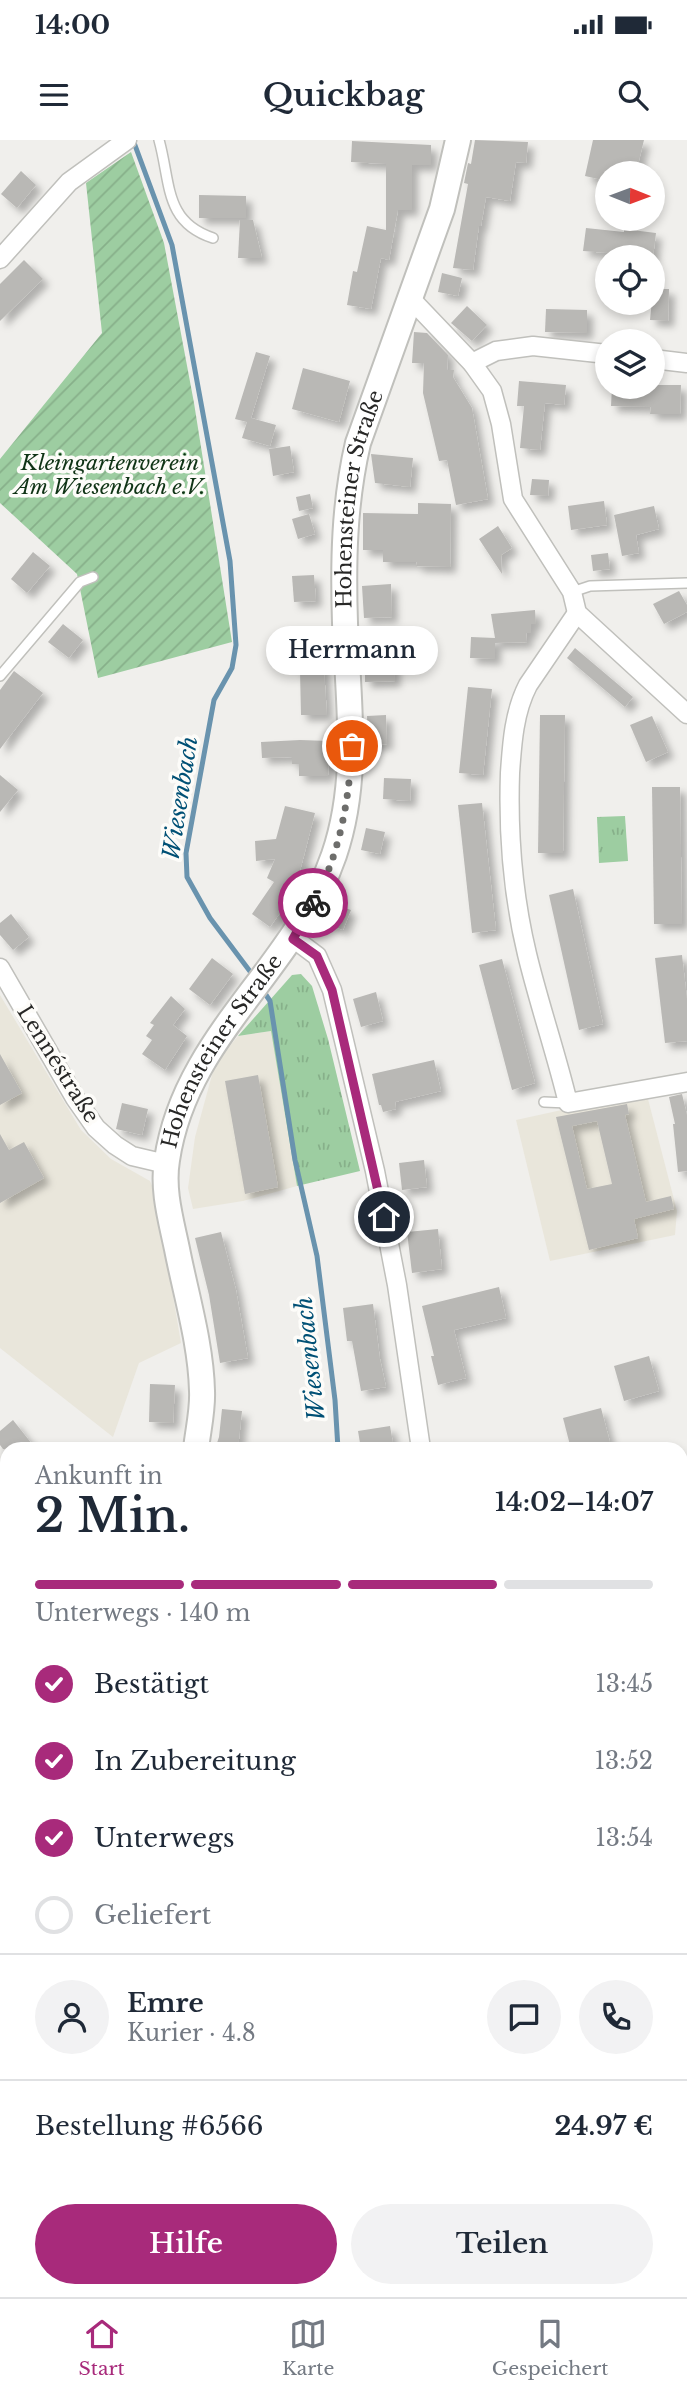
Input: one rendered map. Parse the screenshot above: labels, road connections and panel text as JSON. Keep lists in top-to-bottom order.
{
  "streets": {
    "main road": ["Hohensteiner Straße"],
    "street": ["Lennéstraße"]
  },
  "crossings": [
    ["Hohensteiner Straße", "Lennéstraße"]
  ],
  "water": ["Wiesenbach"],
  "parks": ["Kleingartenverein Am Wiesenbach e.V."],
  "places": ["Herrmann"],
  "north": "right",
  "page": {
    "status": "14:00",
    "header": "Quickbag",
    "bubble": "Herrmann",
    "heading": ["2 Min.", "Ankunft in", "14:02–14:07"],
    "panel": [
      "Emre",
      "Kurier · 4.8",
      "Bestellung #6566",
      "24.97 €"
    ],
    "bar": "Unterwegs · 140 m",
    "list": [
      ["Bestätigt", "13:45"],
      ["In Zubereitung", "13:52"],
      ["Unterwegs", "13:54"],
      "Geliefert"
    ],
    "buttons": ["Hilfe", "Teilen"],
    "tabs": ["Start", "Karte", "Gespeichert"]
  }
}
